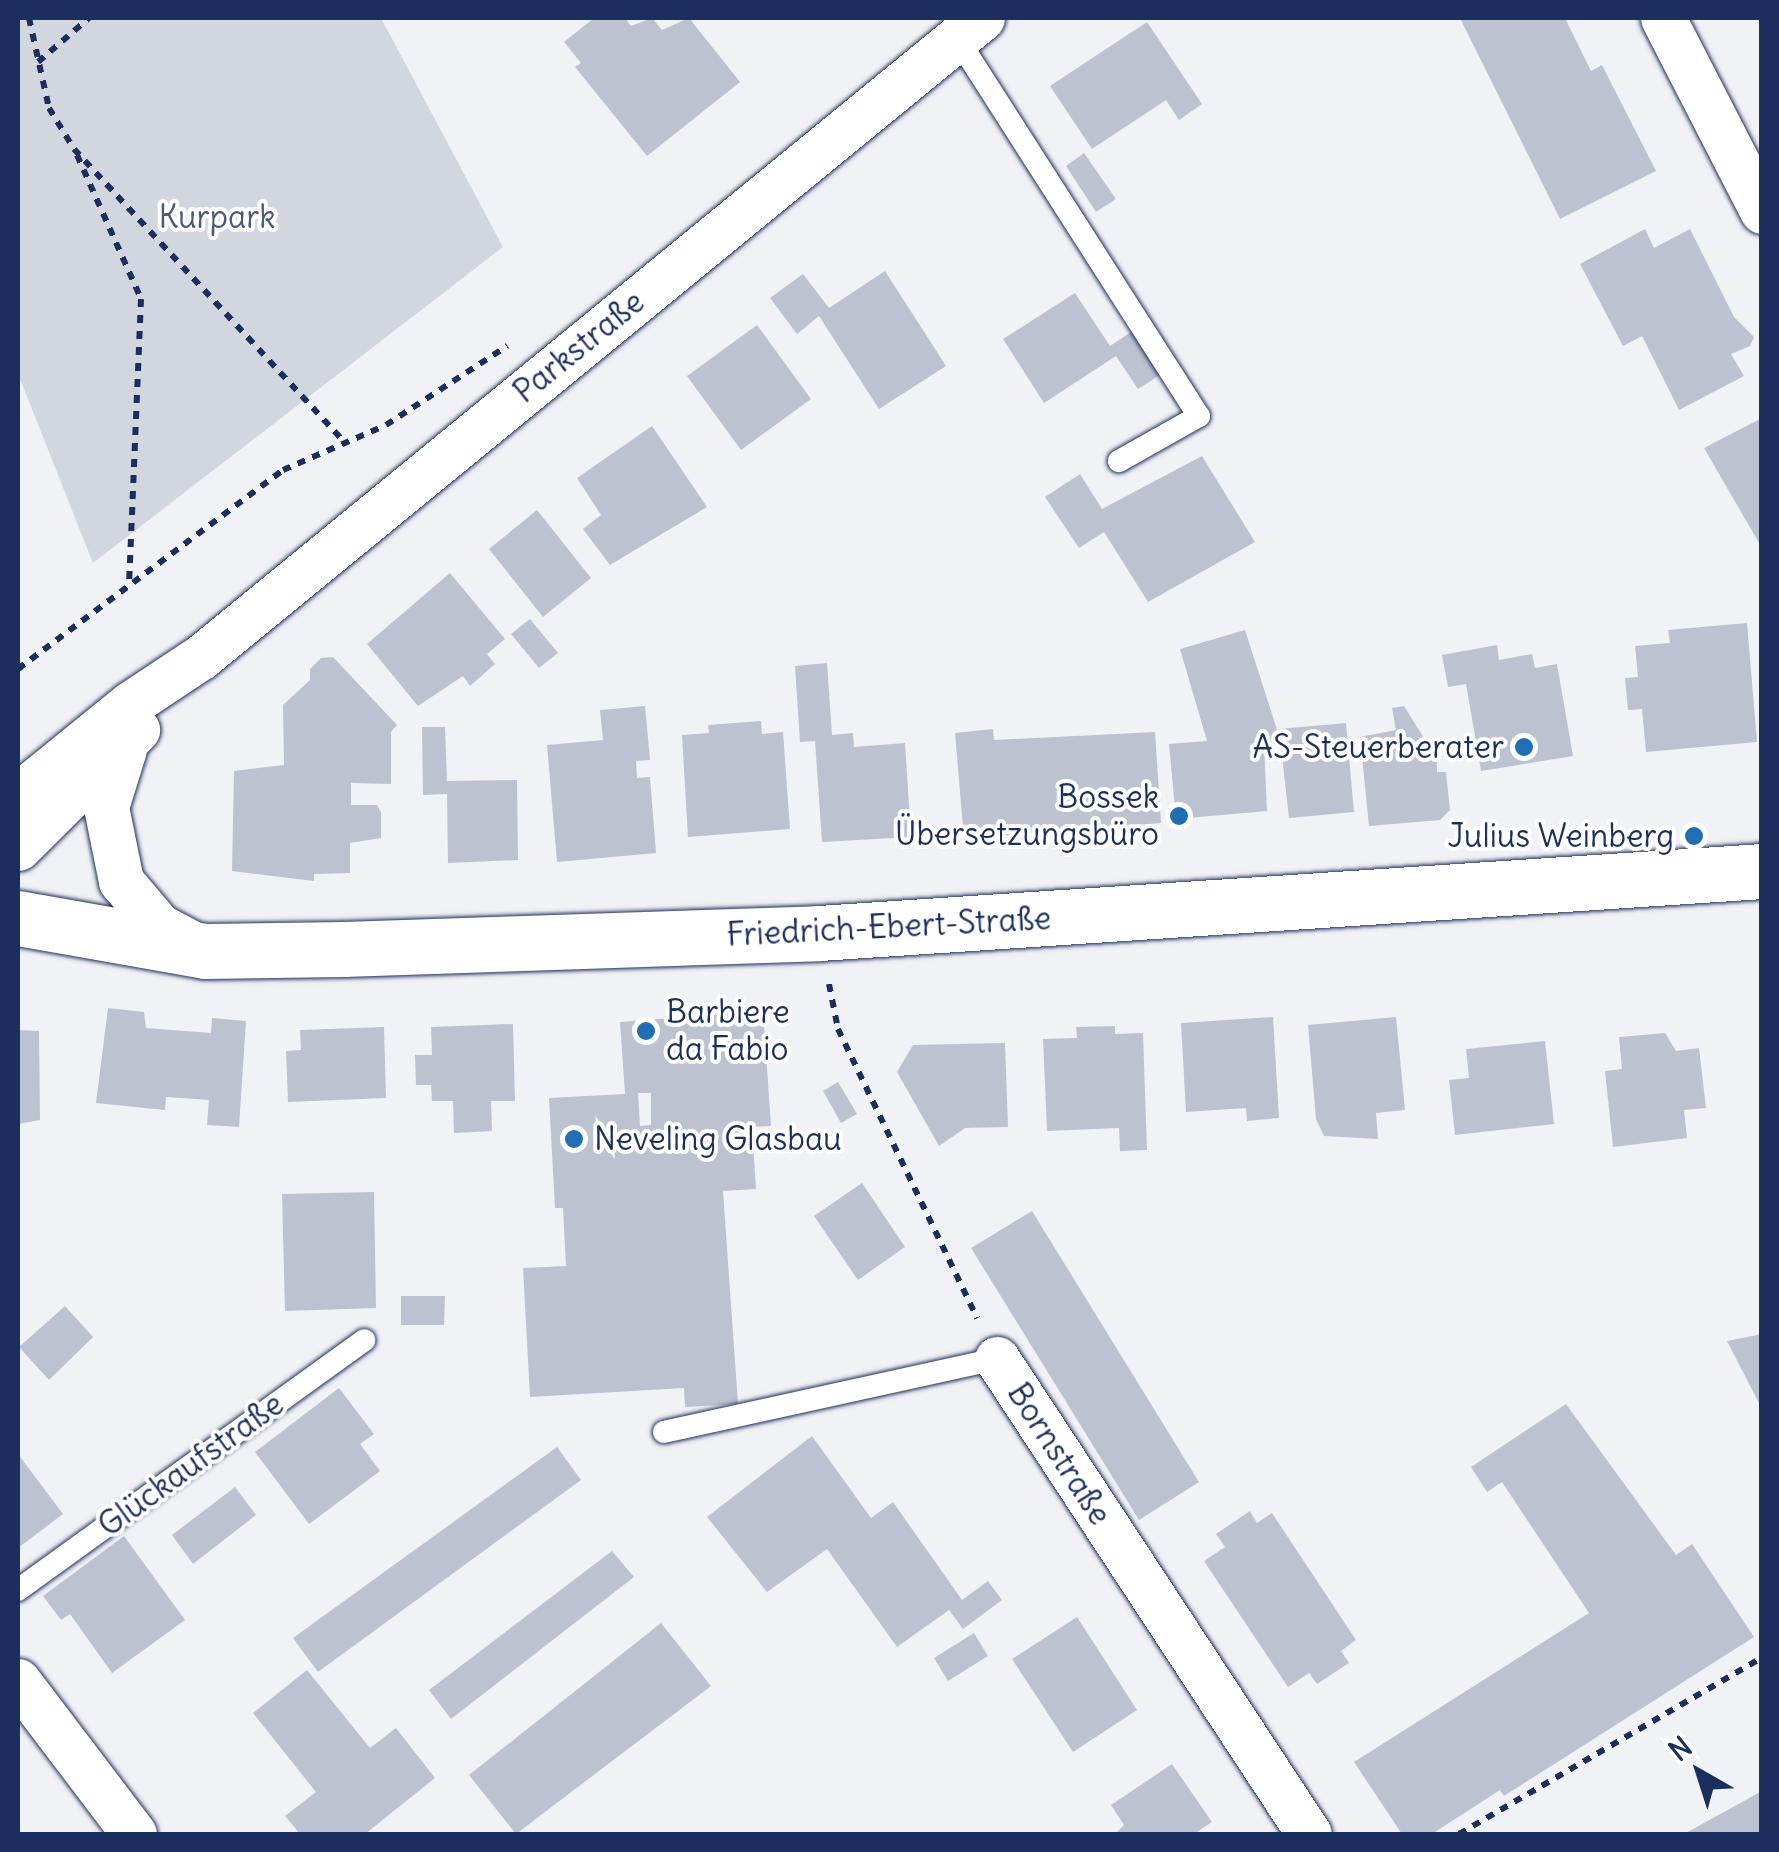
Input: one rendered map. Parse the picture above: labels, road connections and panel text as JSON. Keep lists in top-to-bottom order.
{
  "streets": {
    "main road": ["Friedrich-Ebert-Straße"],
    "street": ["Parkstraße", "Bornstraße"],
    "lane": ["Glückaufstraße"]
  },
  "crossings": [
    ["Parkstraße", "Friedrich-Ebert-Straße"]
  ],
  "parks": ["Kurpark"],
  "places": [
    "AS-Steuerberater",
    "Bossek Übersetzungsbüro",
    "Julius Weinberg",
    "Barbiere da Fabio",
    "Neveling Glasbau"
  ],
  "north": "top left"
}
